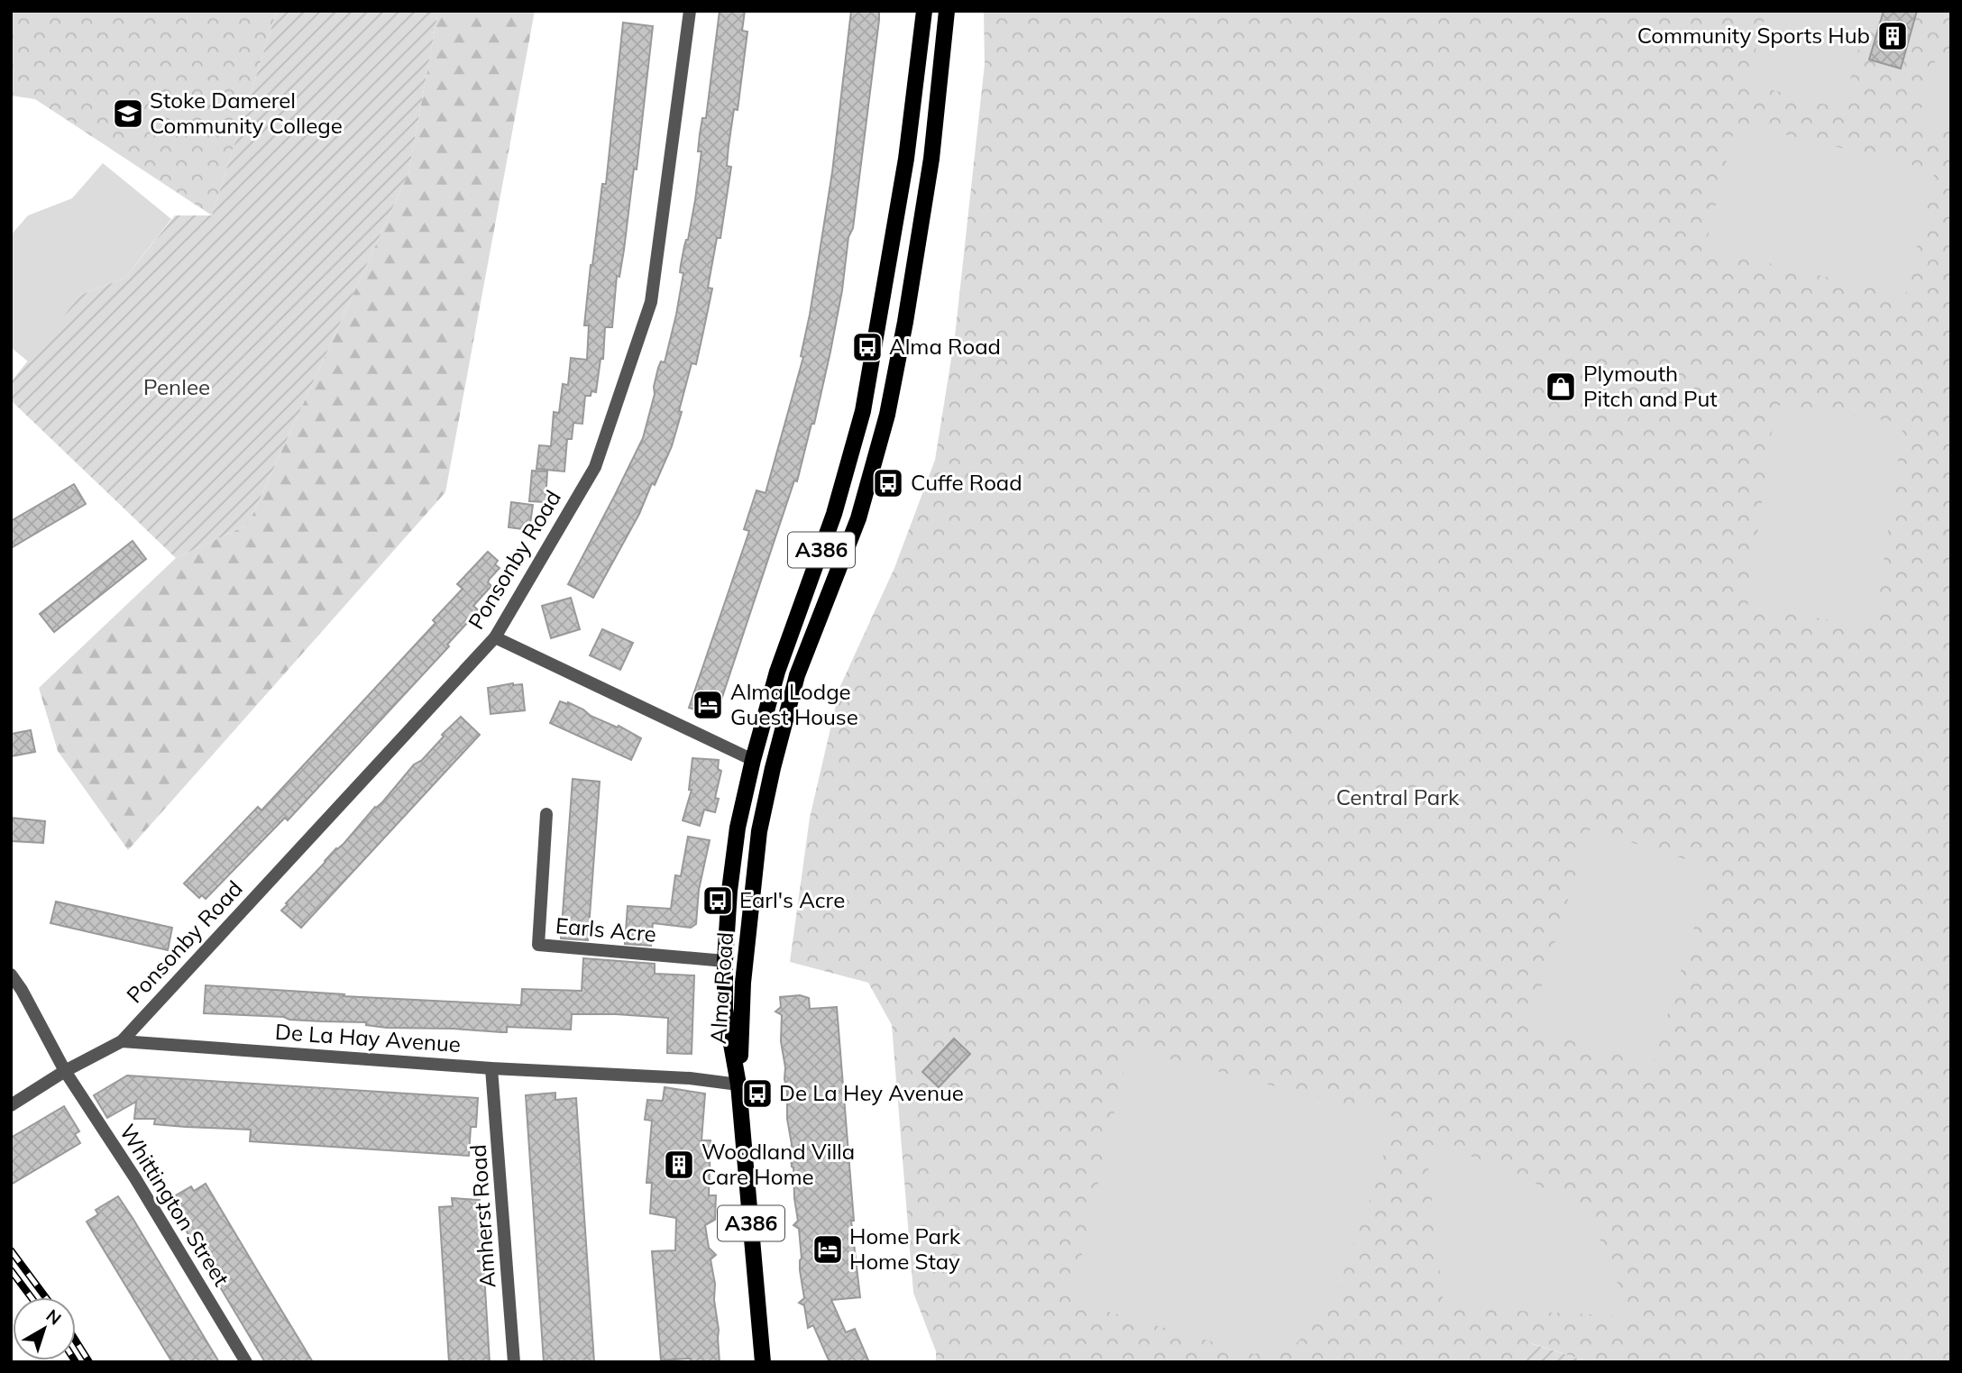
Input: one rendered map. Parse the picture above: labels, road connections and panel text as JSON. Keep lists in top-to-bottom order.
{
  "streets": {
    "main road": ["A386", "Alma Road"],
    "street": [
      "Ponsonby Road",
      "Earls Acre",
      "De La Hay Avenue",
      "Whittington Street",
      "Amherst Road"
    ]
  },
  "crossings": [
    ["Ponsonby Road", "De La Hay Avenue"],
    ["Earls Acre", "Alma Road"],
    ["Alma Road", "De La Hay Avenue"],
    ["De La Hay Avenue", "Amherst Road"]
  ],
  "parks": ["Penlee", "Central Park"],
  "places": {
    "building": ["Community Sports Hub", "Woodland Villa Care Home"],
    "school or university": ["Stoke Damerel Community College"],
    "bus stop": [
      "Alma Road",
      "Cuffe Road",
      "Earl's Acre",
      "De La Hey Avenue"
    ],
    "shop": ["Plymouth Pitch and Put"],
    "hotel": ["Alma Lodge Guest House", "Home Park Home Stay"]
  },
  "north": "top right"
}
